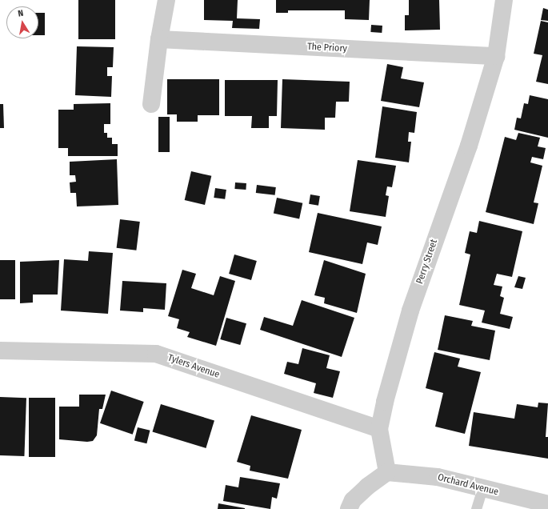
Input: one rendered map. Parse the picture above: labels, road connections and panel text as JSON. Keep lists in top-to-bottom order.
{
  "streets": {
    "street": [
      "The Priory",
      "Perry Street",
      "Tylers Avenue",
      "Orchard Avenue"
    ]
  },
  "crossings": [
    ["The Priory", "Perry Street"],
    ["Perry Street", "Tylers Avenue"],
    ["Perry Street", "Orchard Avenue"]
  ],
  "north": "top"
}
